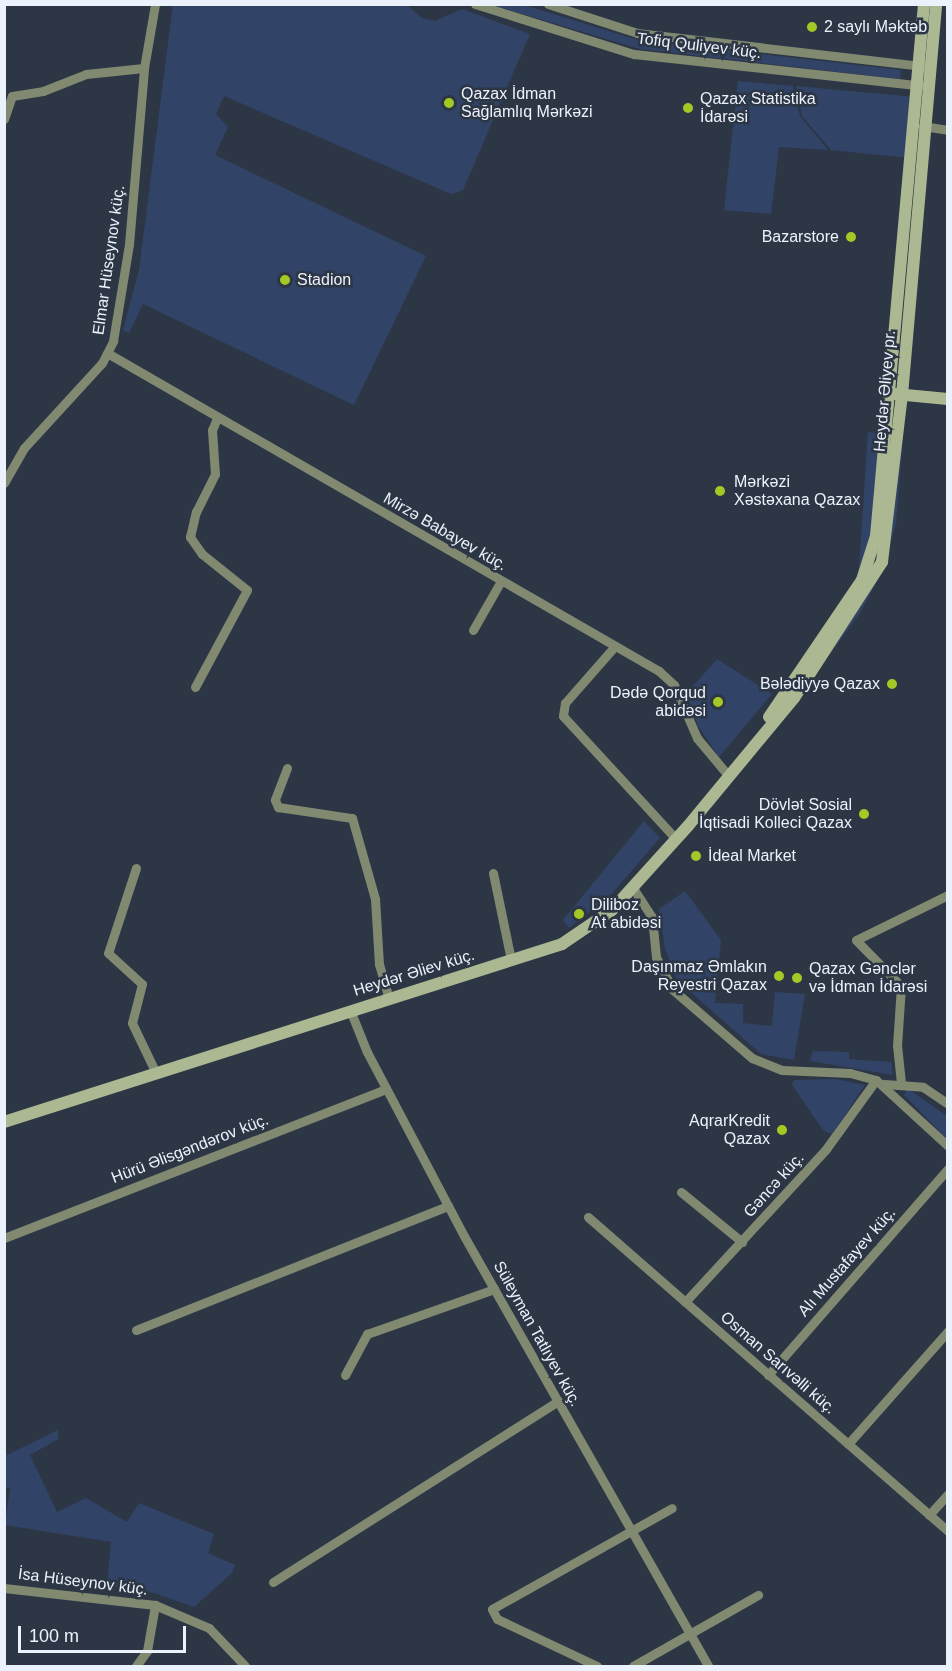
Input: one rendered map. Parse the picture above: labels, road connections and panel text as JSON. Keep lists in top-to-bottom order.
{
  "streets": {
    "main road": ["Heydər Əliyev pr.", "Heydər Əliev küç."],
    "street": [
      "Tofiq Quliyev küç.",
      "Elmar Hüseynov küç.",
      "Mirzə Babayev küç.",
      "Hürü Əlisgəndərov küç.",
      "Gəncə küç.",
      "Alı Mustafayev küç.",
      "Süleyman Tatlıyev küç.",
      "Osman Sarıvəlli küç.",
      "İsa Hüseynov küç."
    ]
  },
  "crossings": [
    ["Tofiq Quliyev küç.", "Heydər Əliyev pr."],
    ["Elmar Hüseynov küç.", "Mirzə Babayev küç."],
    ["Heydər Əliyev pr.", "Heydər Əliev küç."],
    ["Mirzə Babayev küç.", "Heydər Əliev küç."],
    ["Heydər Əliev küç.", "Süleyman Tatlıyev küç."],
    ["Hürü Əlisgəndərov küç.", "Süleyman Tatlıyev küç."],
    ["Gəncə küç.", "Osman Sarıvəlli küç."],
    ["Alı Mustafayev küç.", "Osman Sarıvəlli küç."]
  ],
  "places": [
    "2 saylı Məktəb",
    "Qazax İdman Sağlamlıq Mərkəzi",
    "Qazax Statistika İdarəsi",
    "Bazarstore",
    "Stadion",
    "Mərkəzi Xəstəxana Qazax",
    "Bələdiyyə Qazax",
    "Dədə Qorqud abidəsi",
    "Dövlət Sosial İqtisadi Kolleci Qazax",
    "İdeal Market",
    "Diliboz At abidəsi",
    "Daşınmaz Əmlakın Reyestri Qazax",
    "Qazax Gənclər və İdman İdarəsi",
    "AqrarKredit Qazax"
  ],
  "scale_bar": "100 m"
}
